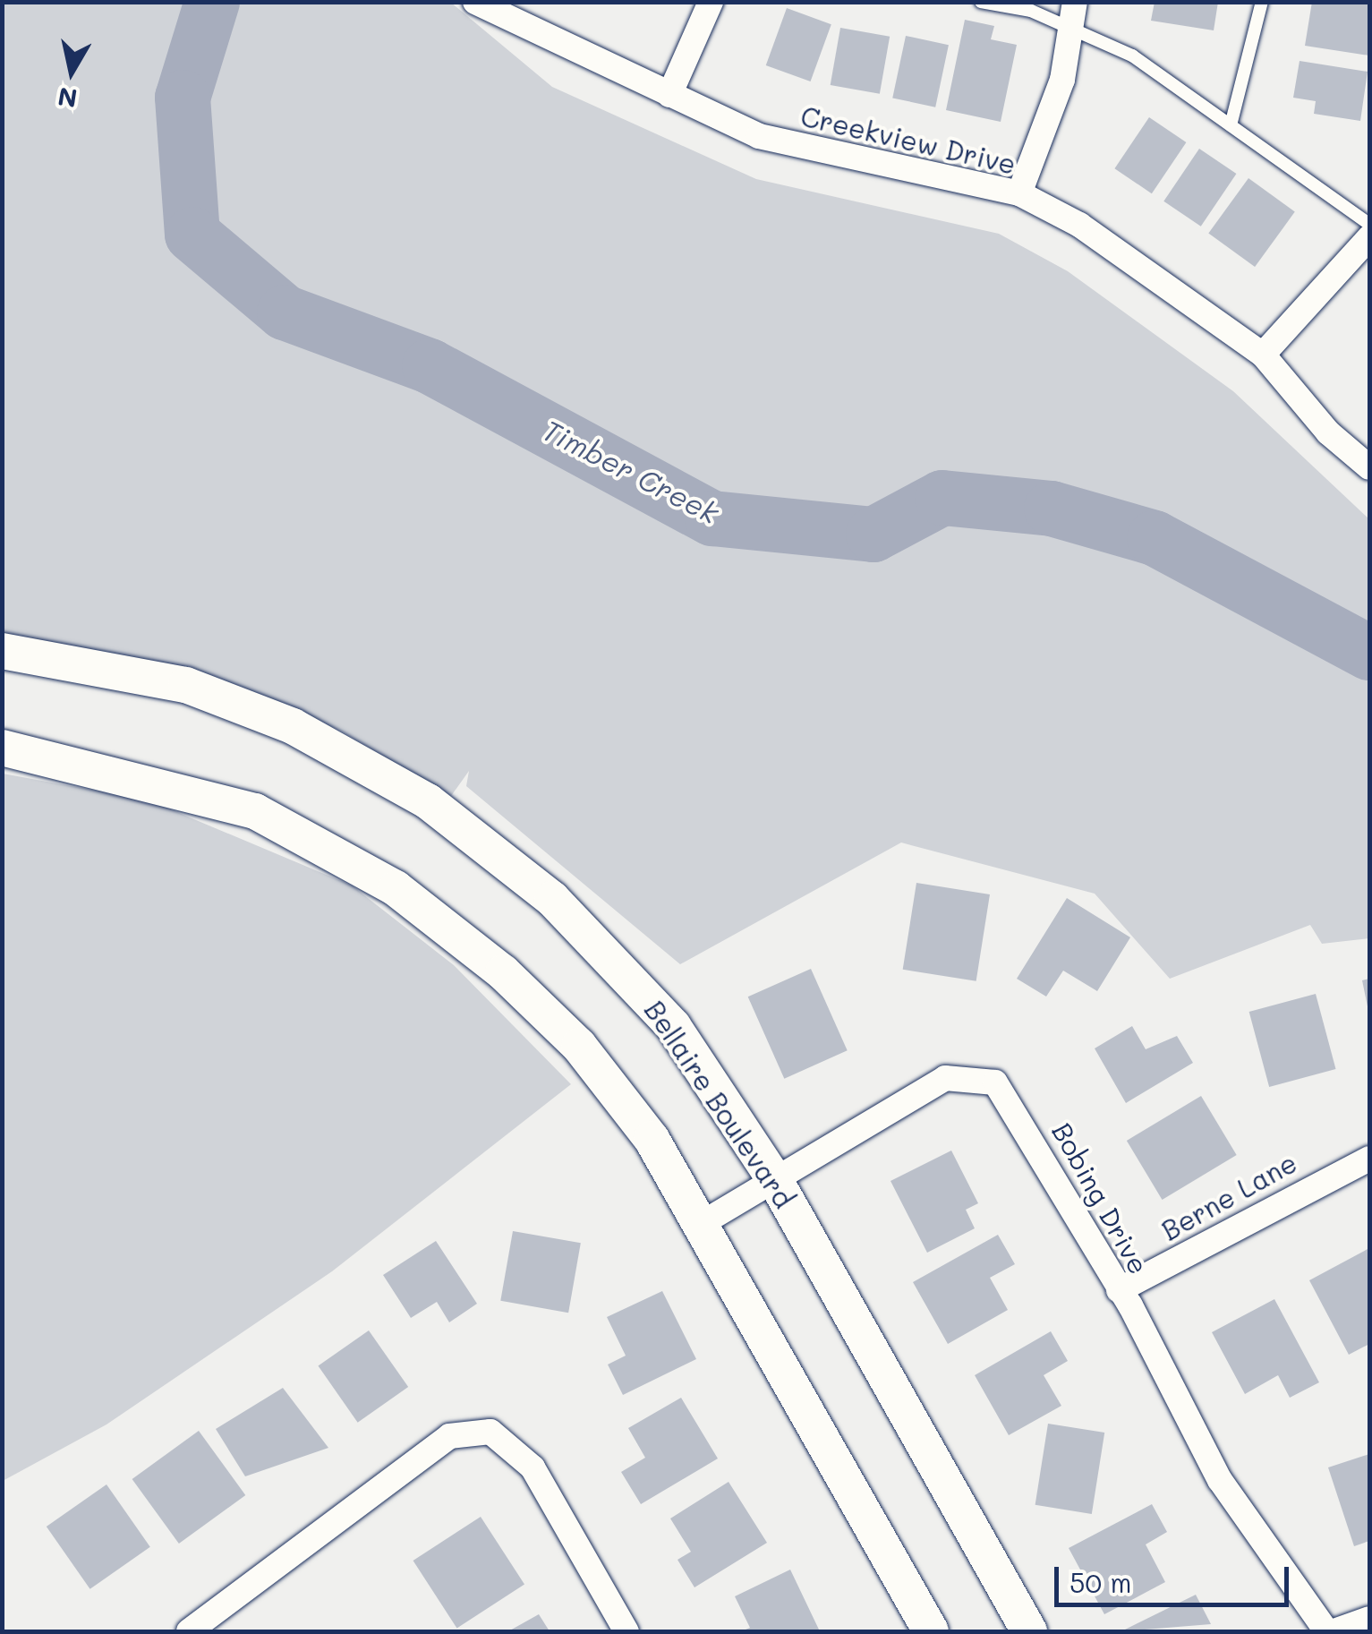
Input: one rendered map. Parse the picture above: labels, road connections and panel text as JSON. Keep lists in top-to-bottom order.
{
  "streets": {
    "main road": ["Bellaire Boulevard"],
    "street": ["Creekview Drive", "Berne Lane", "Bobing Drive"]
  },
  "crossings": [
    ["Bellaire Boulevard", "Bobing Drive"],
    ["Berne Lane", "Bobing Drive"]
  ],
  "water": ["Timber Creek"],
  "scale_bar": "50 m",
  "north": "bottom"
}
